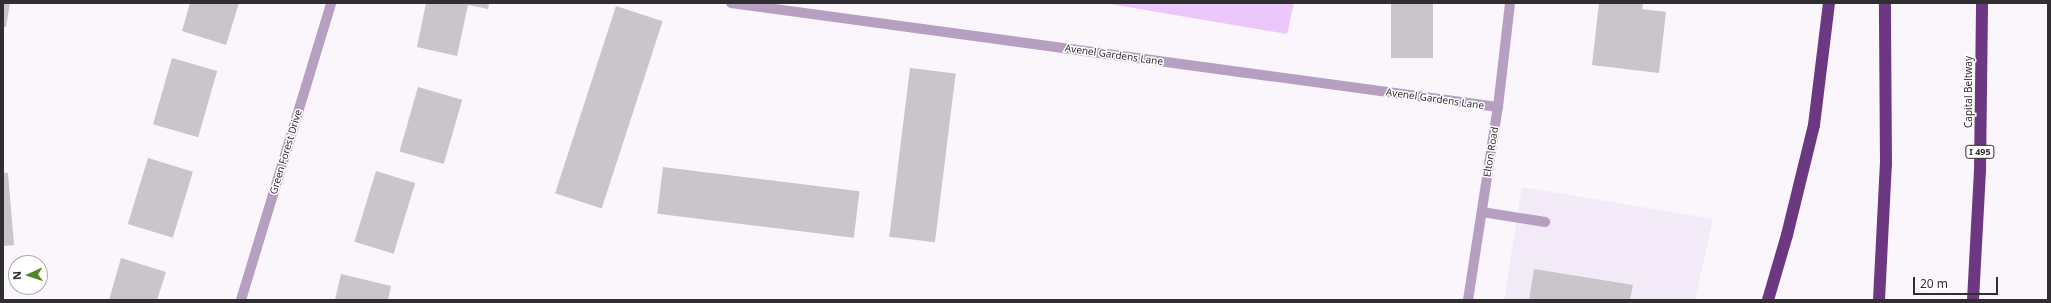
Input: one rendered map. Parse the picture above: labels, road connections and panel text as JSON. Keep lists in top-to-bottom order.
{
  "streets": {
    "highway": ["Capital Beltway", "I 495"],
    "street": ["Avenel Gardens Lane", "Green Forest Drive", "Elton Road"]
  },
  "crossings": [
    ["Avenel Gardens Lane", "Elton Road"]
  ],
  "scale_bar": "20 m",
  "north": "left"
}
